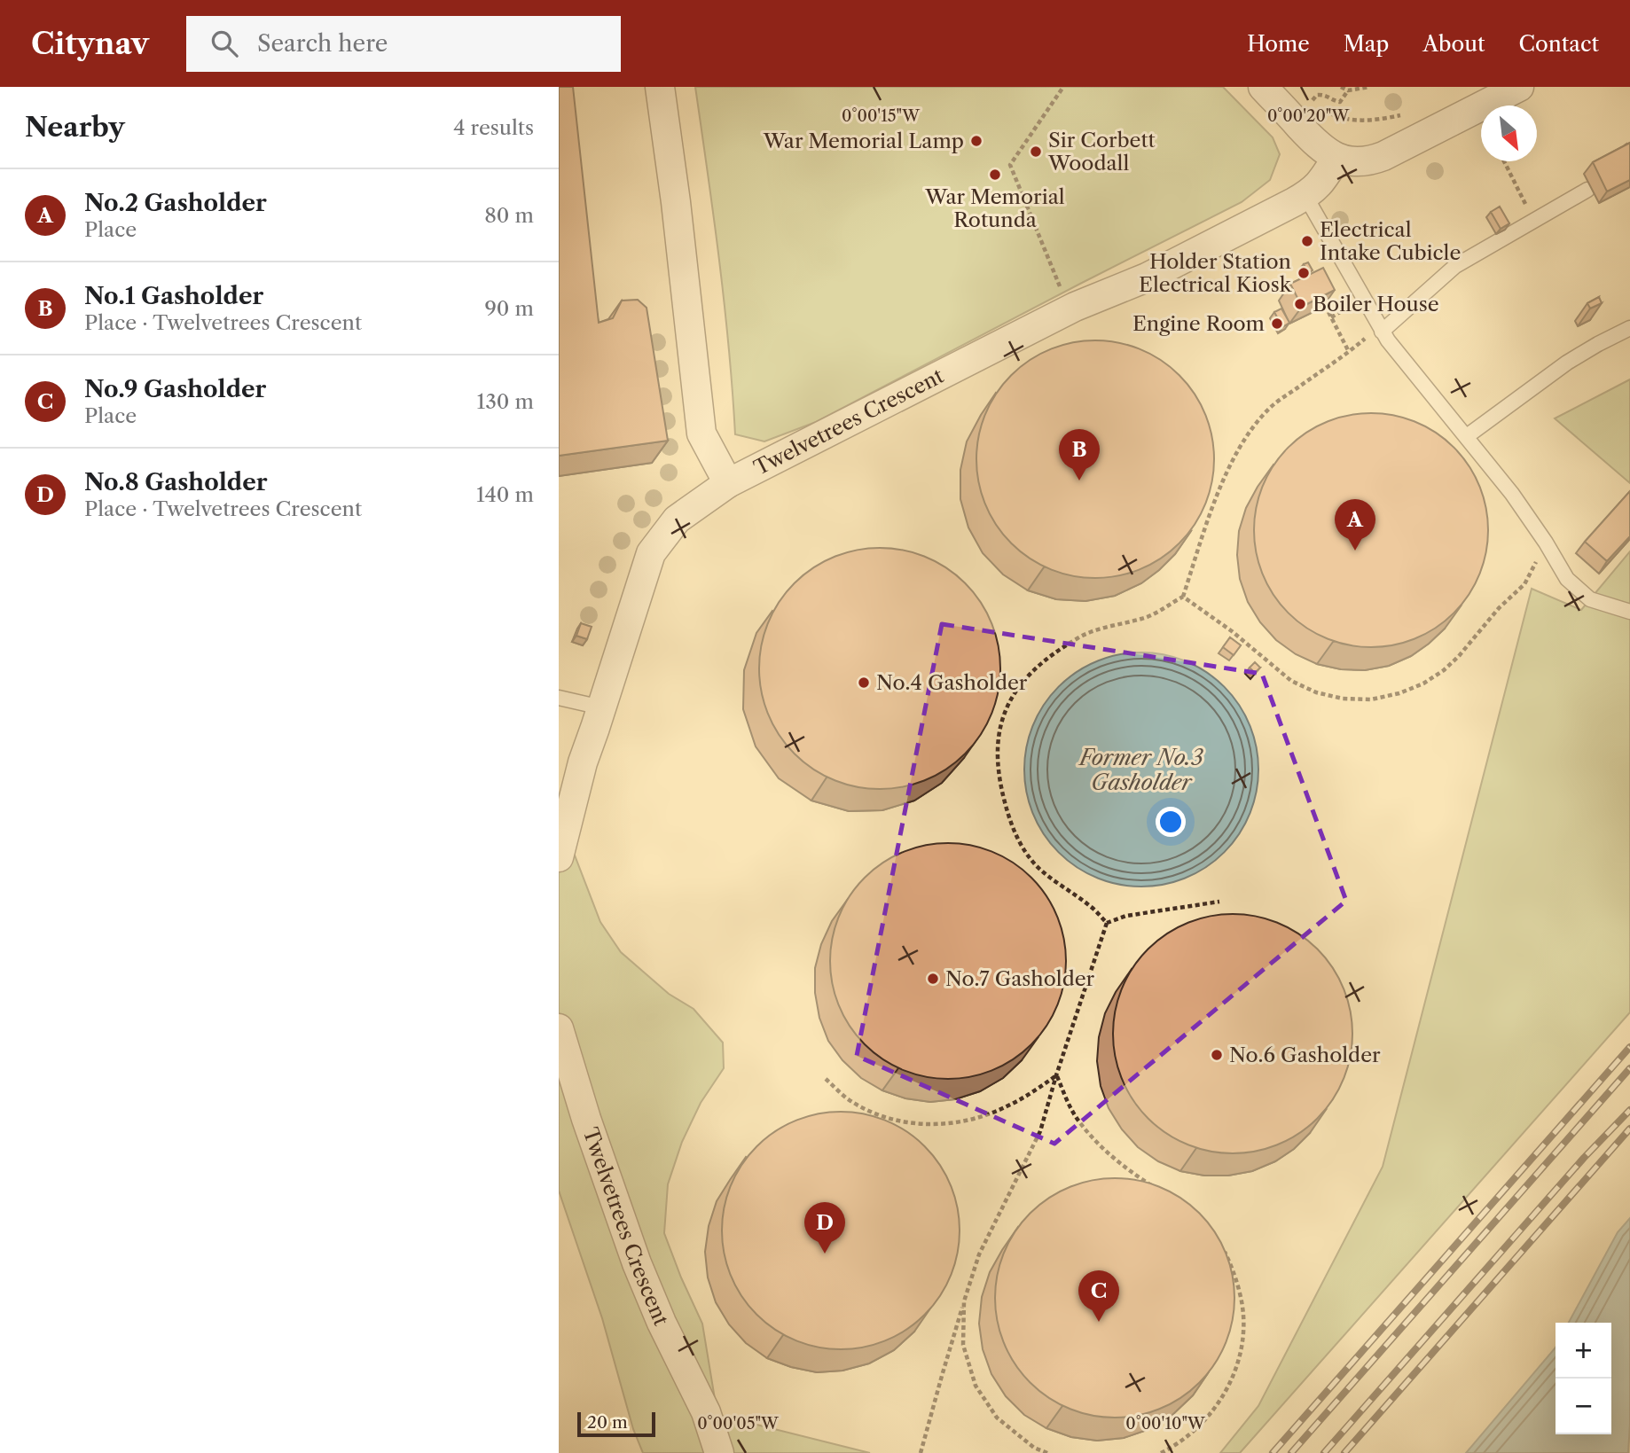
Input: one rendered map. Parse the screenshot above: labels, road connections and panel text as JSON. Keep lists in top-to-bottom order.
{
  "streets": {
    "street": ["Twelvetrees Crescent"]
  },
  "water": ["Former No.3 Gasholder"],
  "places": [
    "War Memorial Lamp",
    "Sir Corbett Woodall",
    "War Memorial Rotunda",
    "Electrical Intake Cubicle",
    "Holder Station Electrical Kiosk",
    "Boiler House",
    "Engine Room",
    "No.4 Gasholder",
    "No.7 Gasholder",
    "No.6 Gasholder"
  ],
  "scale_bar": "20 m",
  "north": "bottom right",
  "page": {
    "header": "Citynav",
    "search": "Search here",
    "nav": [
      "Home",
      "Map",
      "About",
      "Contact"
    ],
    "heading": ["Nearby", "4 results"],
    "list": [
      {
        "mark": "A",
        "name": "No.2 Gasholder",
        "note": "Place",
        "value": "80 m"
      },
      {
        "mark": "B",
        "name": "No.1 Gasholder",
        "note": "Place · Twelvetrees Crescent",
        "value": "90 m"
      },
      {
        "mark": "C",
        "name": "No.9 Gasholder",
        "note": "Place",
        "value": "130 m"
      },
      {
        "mark": "D",
        "name": "No.8 Gasholder",
        "note": "Place · Twelvetrees Crescent",
        "value": "140 m"
      }
    ],
    "pins": [
      "B",
      "A",
      "D",
      "C"
    ],
    "map_buttons": ["+", "−"],
    "scale": "20 m"
  },
  "coordinates": [
    "0°00'15\"W",
    "0°00'20\"W",
    "0°00'05\"W",
    "0°00'10\"W"
  ]
}
